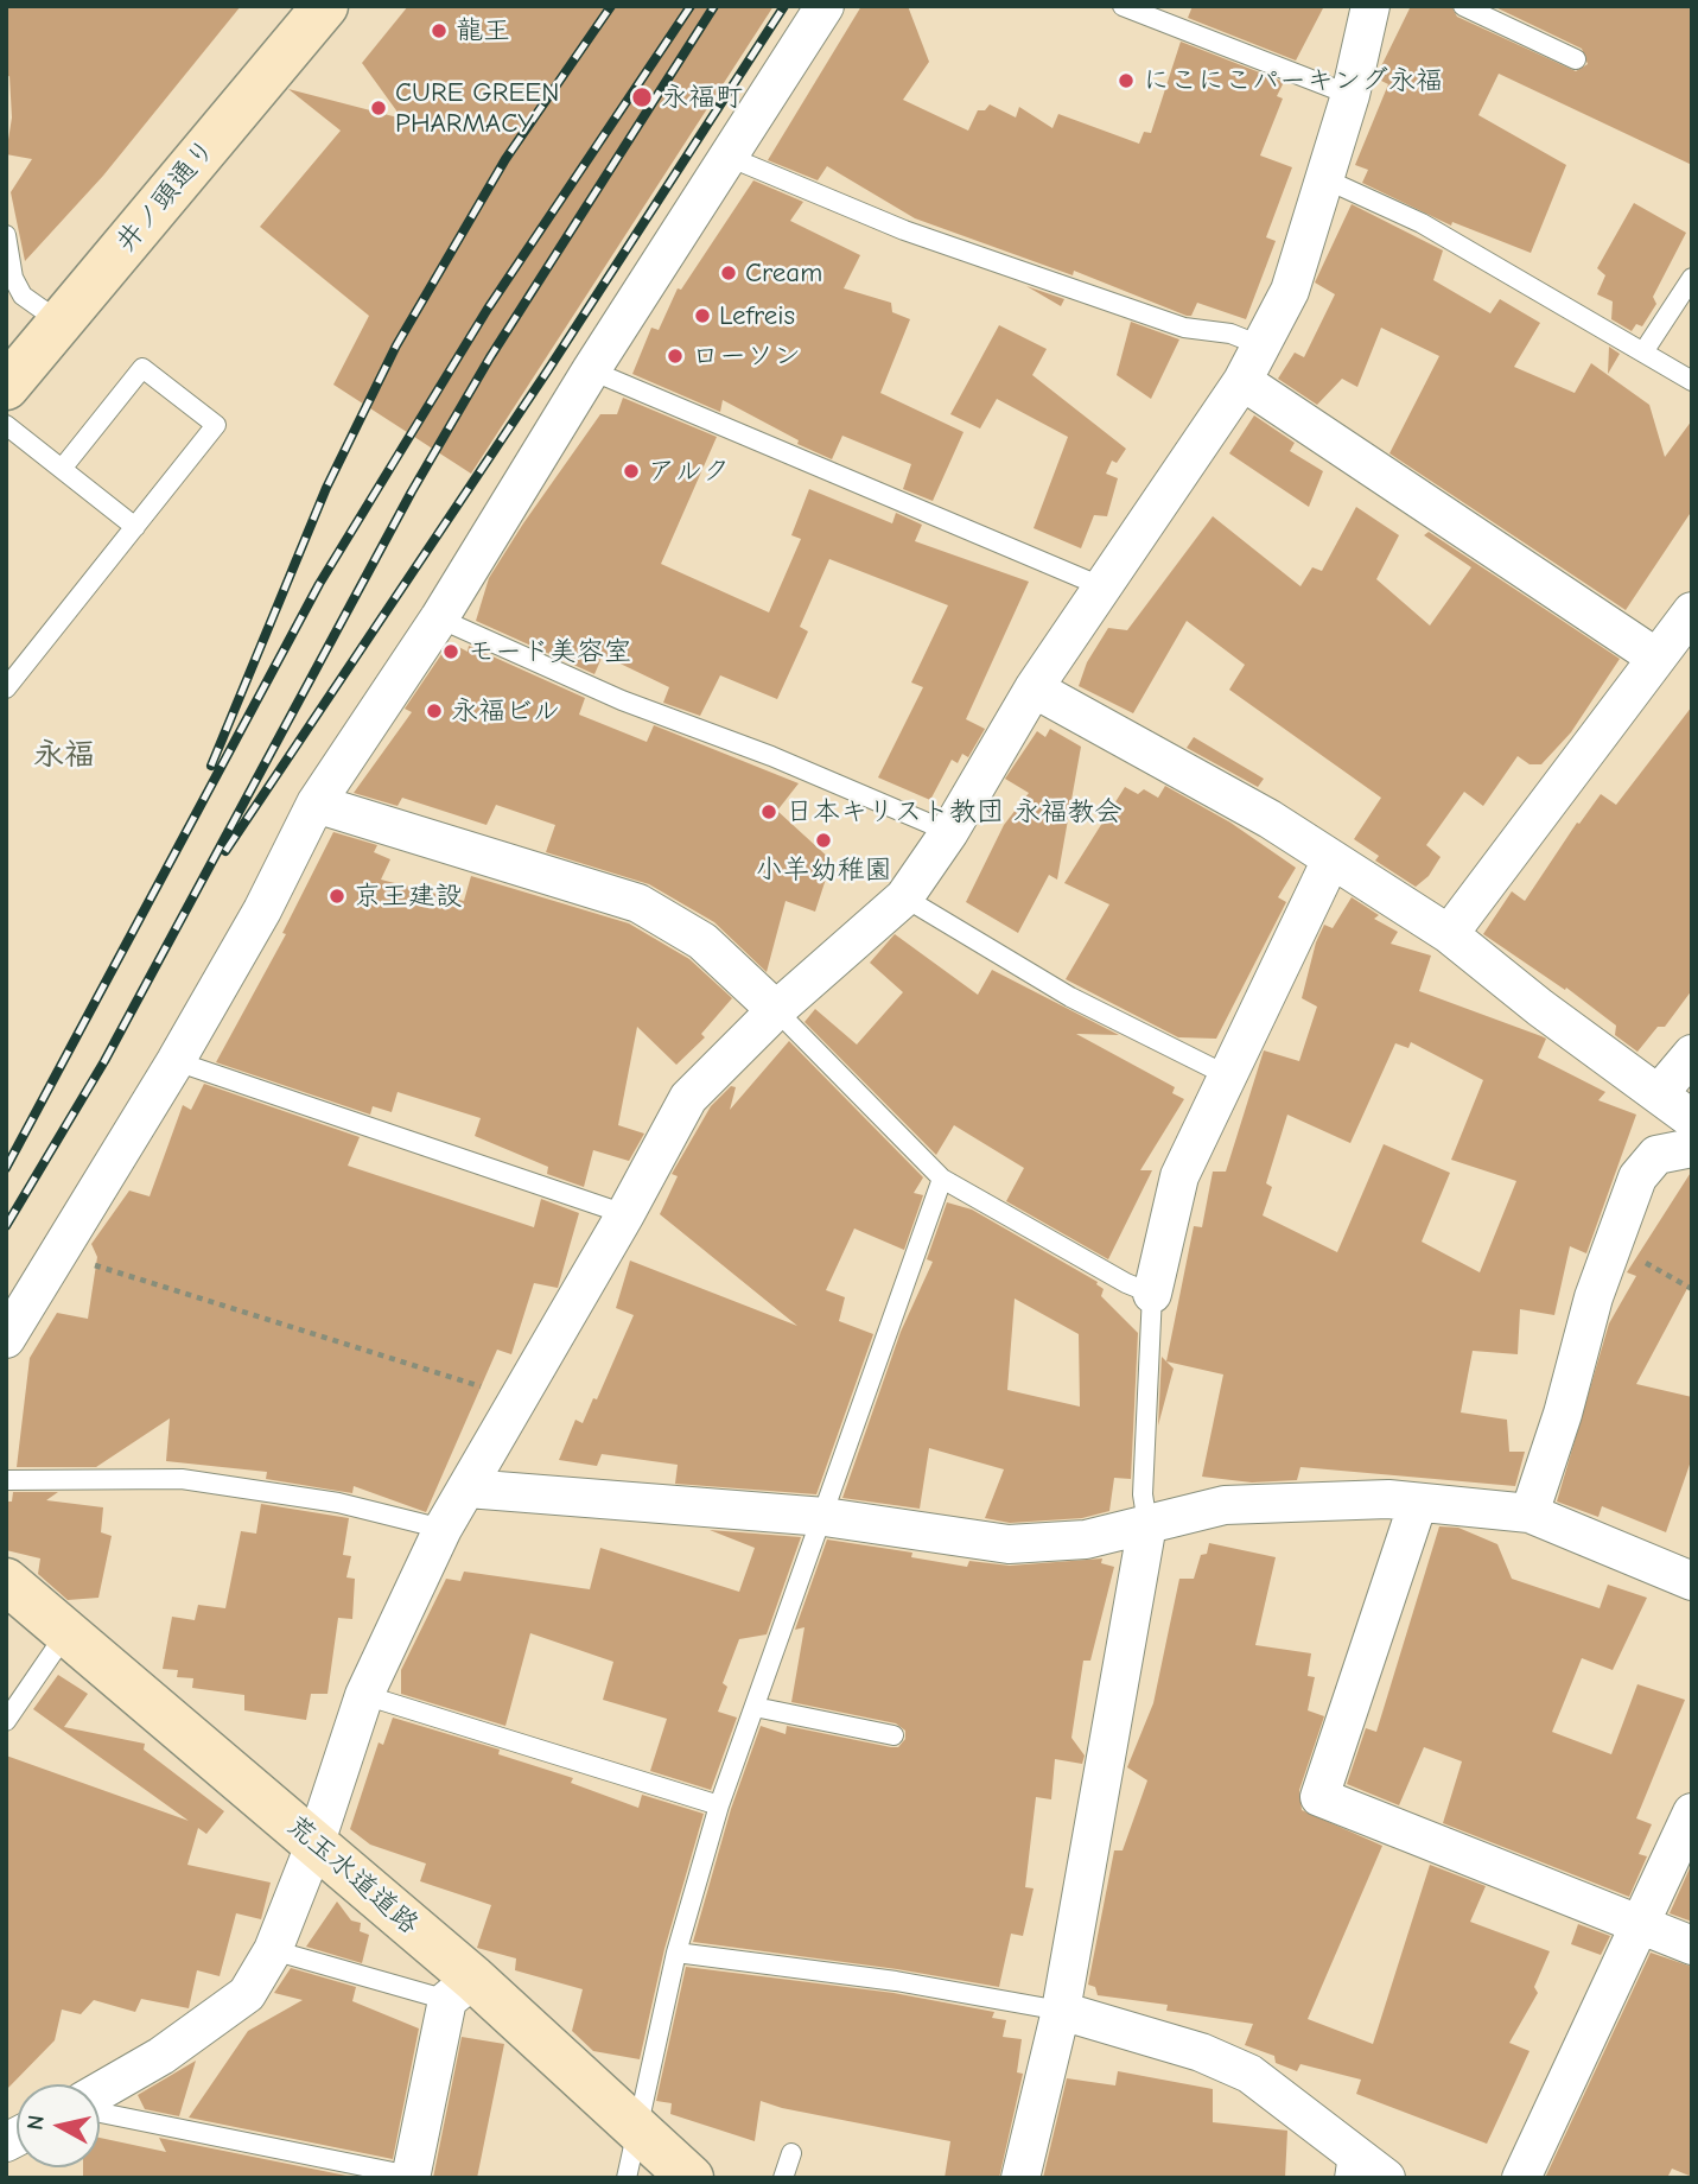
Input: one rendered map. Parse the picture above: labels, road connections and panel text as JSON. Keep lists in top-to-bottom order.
{
  "streets": {
    "main road": ["井ノ頭通り", "荒玉水道道路"]
  },
  "districts": ["永福"],
  "places": [
    "龍王",
    "にこにこパーキング永福",
    "永福町",
    "CURE GREEN PHARMACY",
    "Cream",
    "Lefreis",
    "ローソン",
    "アルク",
    "モード美容室",
    "永福ビル",
    "日本キリスト教団 永福教会",
    "小羊幼稚園",
    "京王建設"
  ],
  "north": "left"
}
